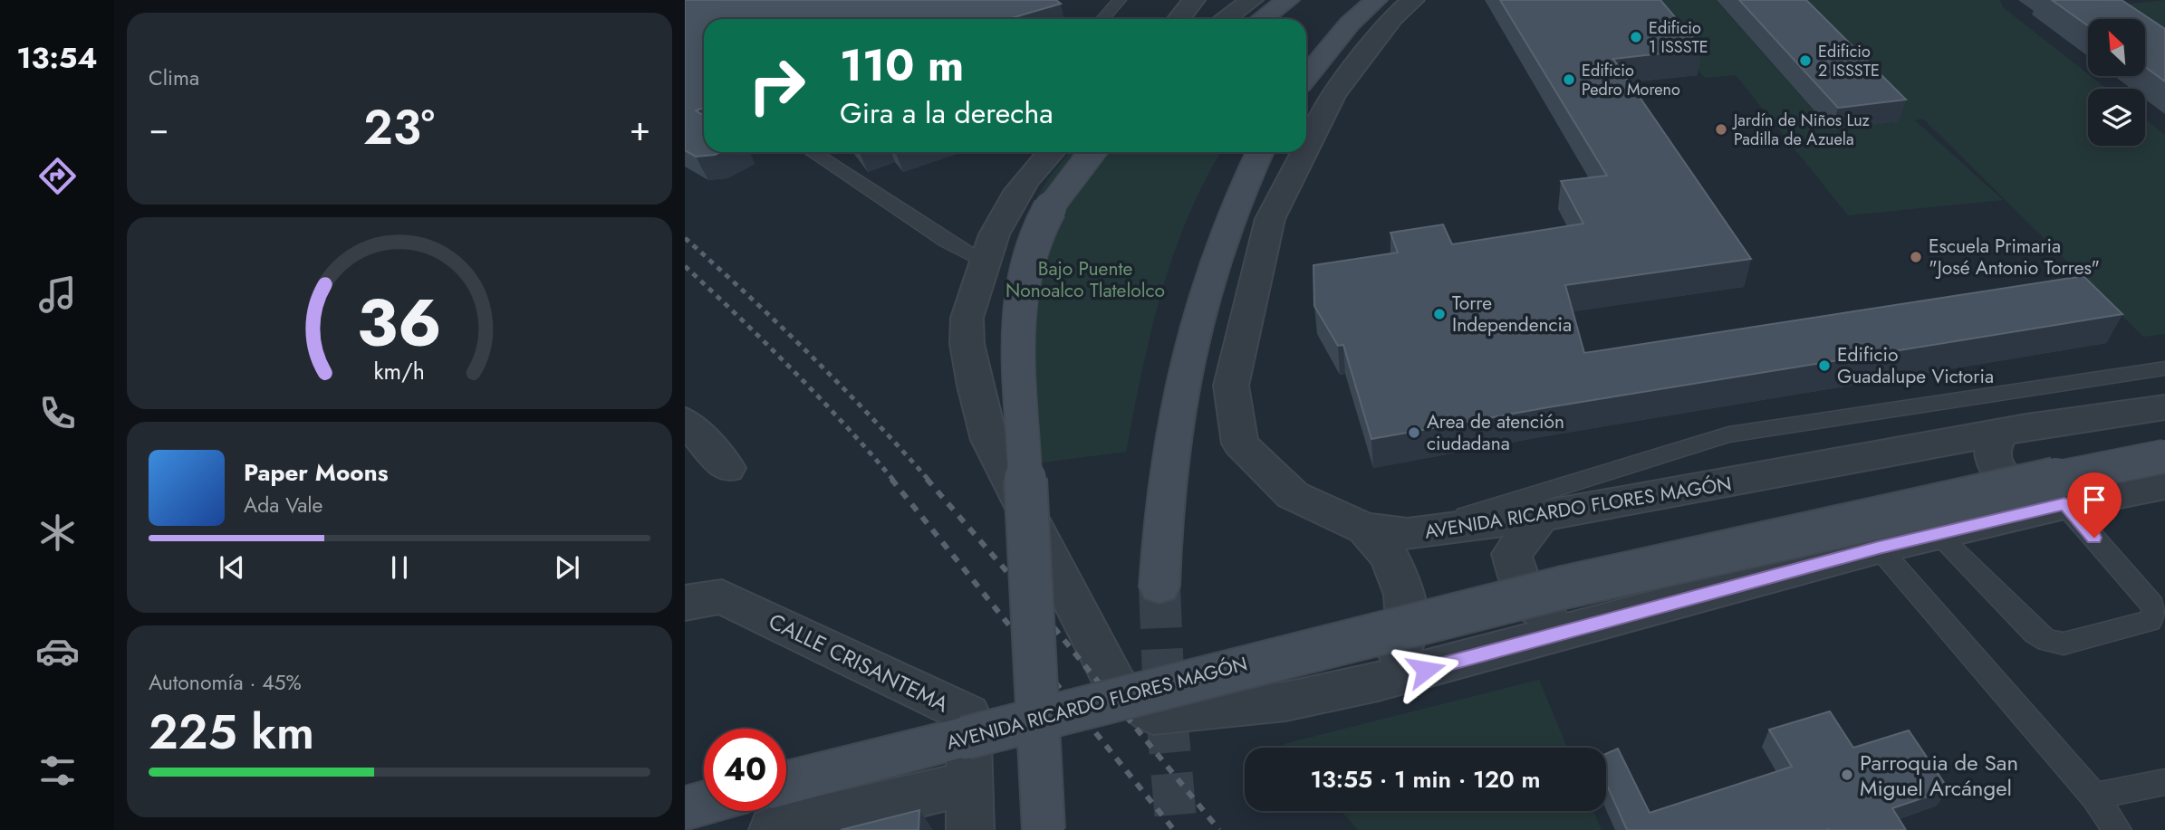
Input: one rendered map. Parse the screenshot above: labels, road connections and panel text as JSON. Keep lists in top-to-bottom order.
{
  "streets": {
    "main road": ["AVENIDA RICARDO FLORES MAGÓN"],
    "street": ["CALLE CRISANTEMA"]
  },
  "parks": ["Bajo Puente Nonoalco Tlatelolco"],
  "places": [
    "Edificio 1 ISSSTE",
    "Edificio 2 ISSSTE",
    "Edificio Pedro Moreno",
    "Jardín de Niños Luz Padilla de Azuela",
    "Escuela Primaria \"José Antonio Torres\"",
    "Torre Independencia",
    "Edificio Guadalupe Victoria",
    "Area de atención ciudadana",
    "Parroquia de San Miguel Arcángel"
  ],
  "north": "top left",
  "page": {
    "tabs": "13:54",
    "tile": [
      "Clima",
      ["Autonomía · 45%", "225 km"]
    ],
    "turn": ["110 m", "Gira a la derecha"],
    "heat": ["−", "23°", "+"],
    "song": ["Paper Moons", "Ada Vale"],
    "limit": "40",
    "trip": "13:55 · 1 min · 120 m",
    "gauge": ["36", "km/h"]
  }
}
